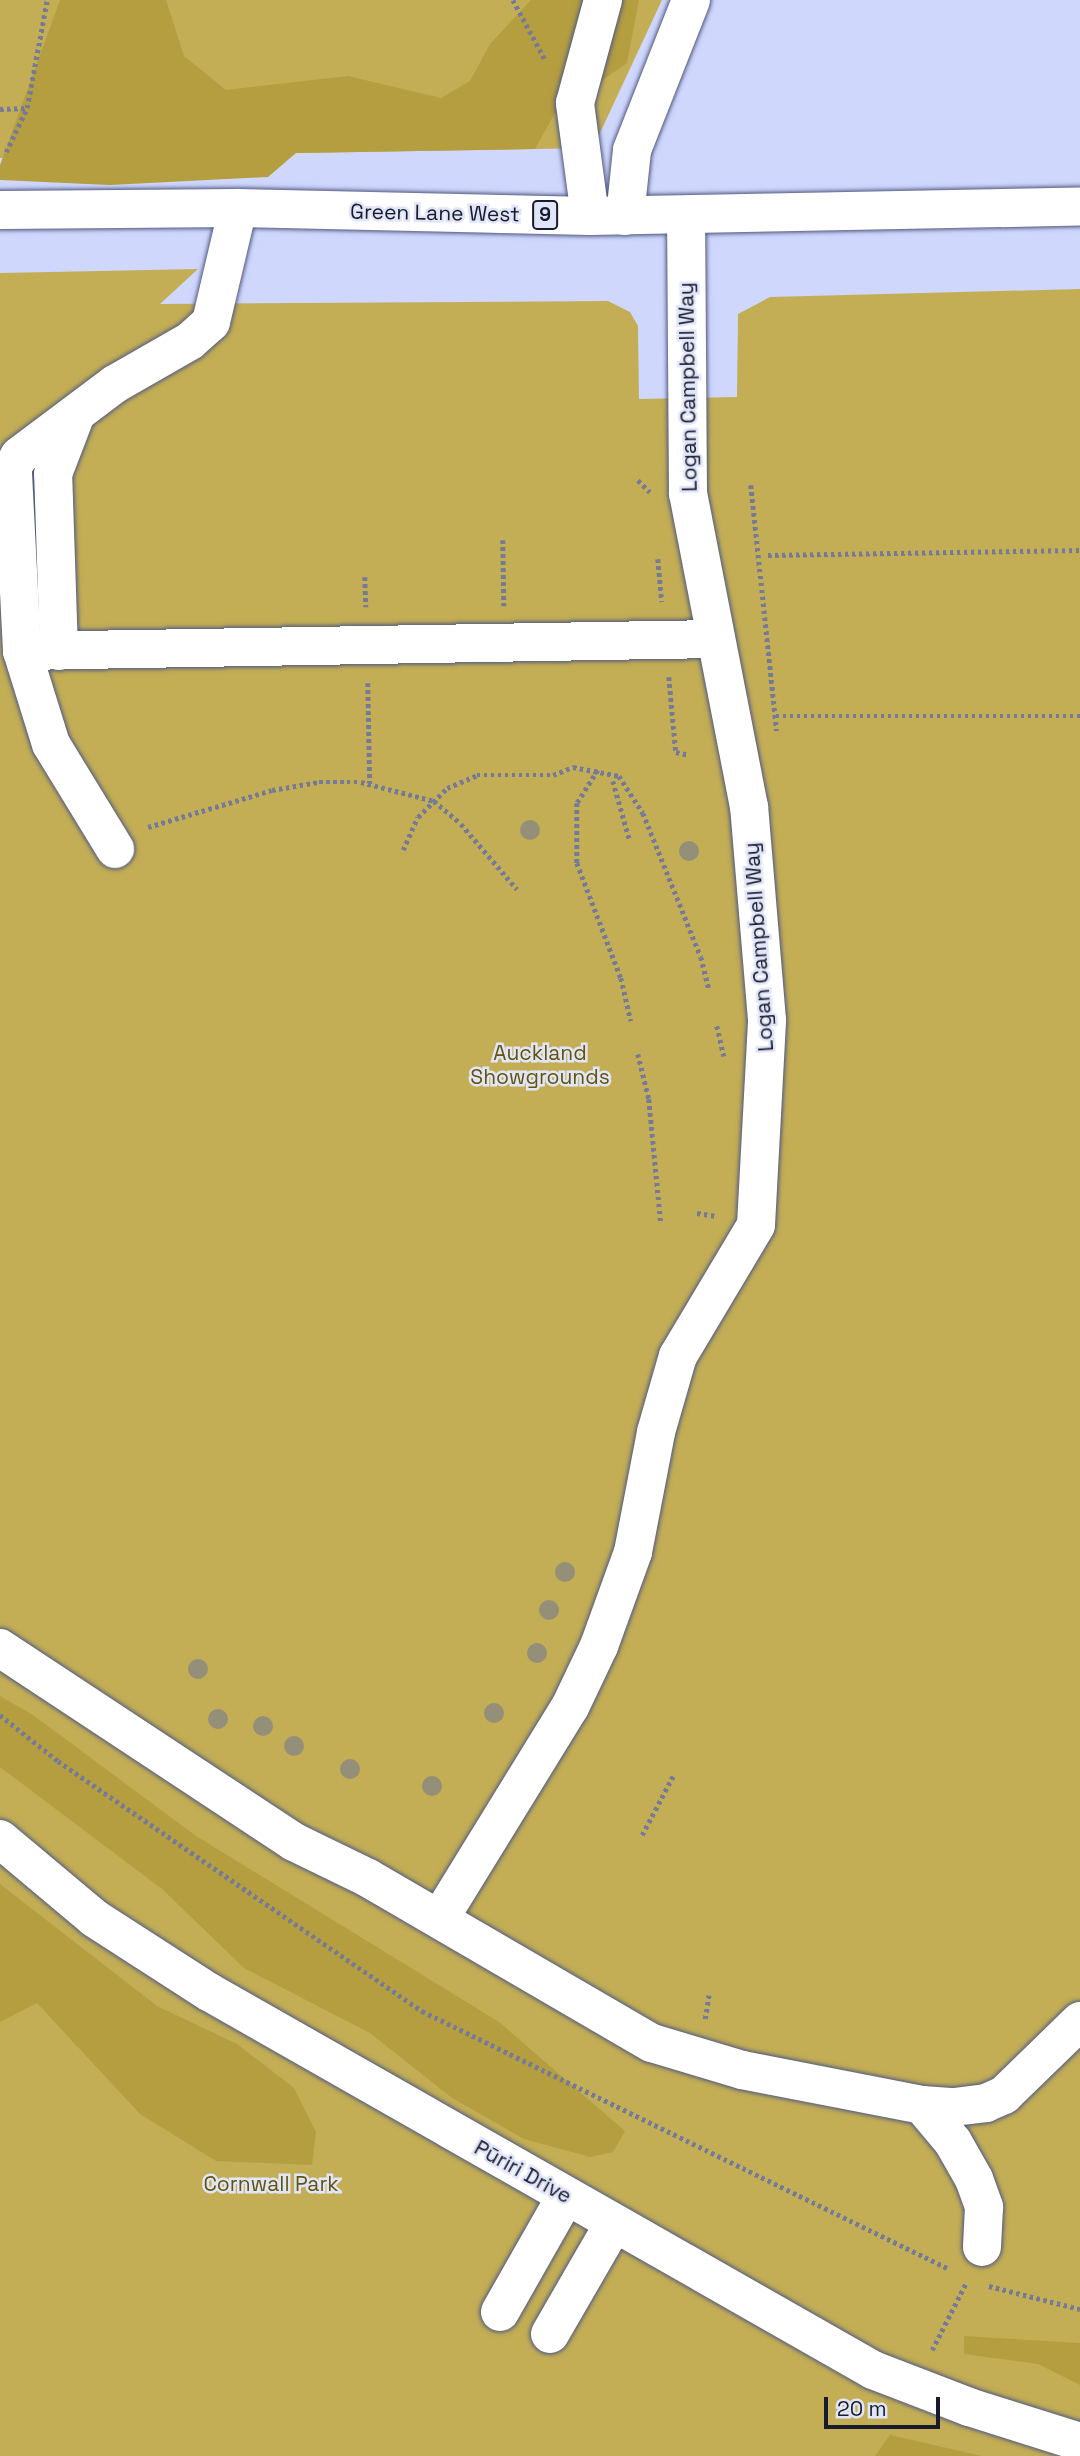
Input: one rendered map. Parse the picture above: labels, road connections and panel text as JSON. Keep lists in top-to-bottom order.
{
  "streets": {
    "street": [
      "Green Lane West",
      "9",
      "Logan Campbell Way",
      "Pūriri Drive"
    ]
  },
  "crossings": [
    ["Green Lane West", "Logan Campbell Way"]
  ],
  "parks": ["Auckland Showgrounds", "Cornwall Park"],
  "scale_bar": "20 m"
}
